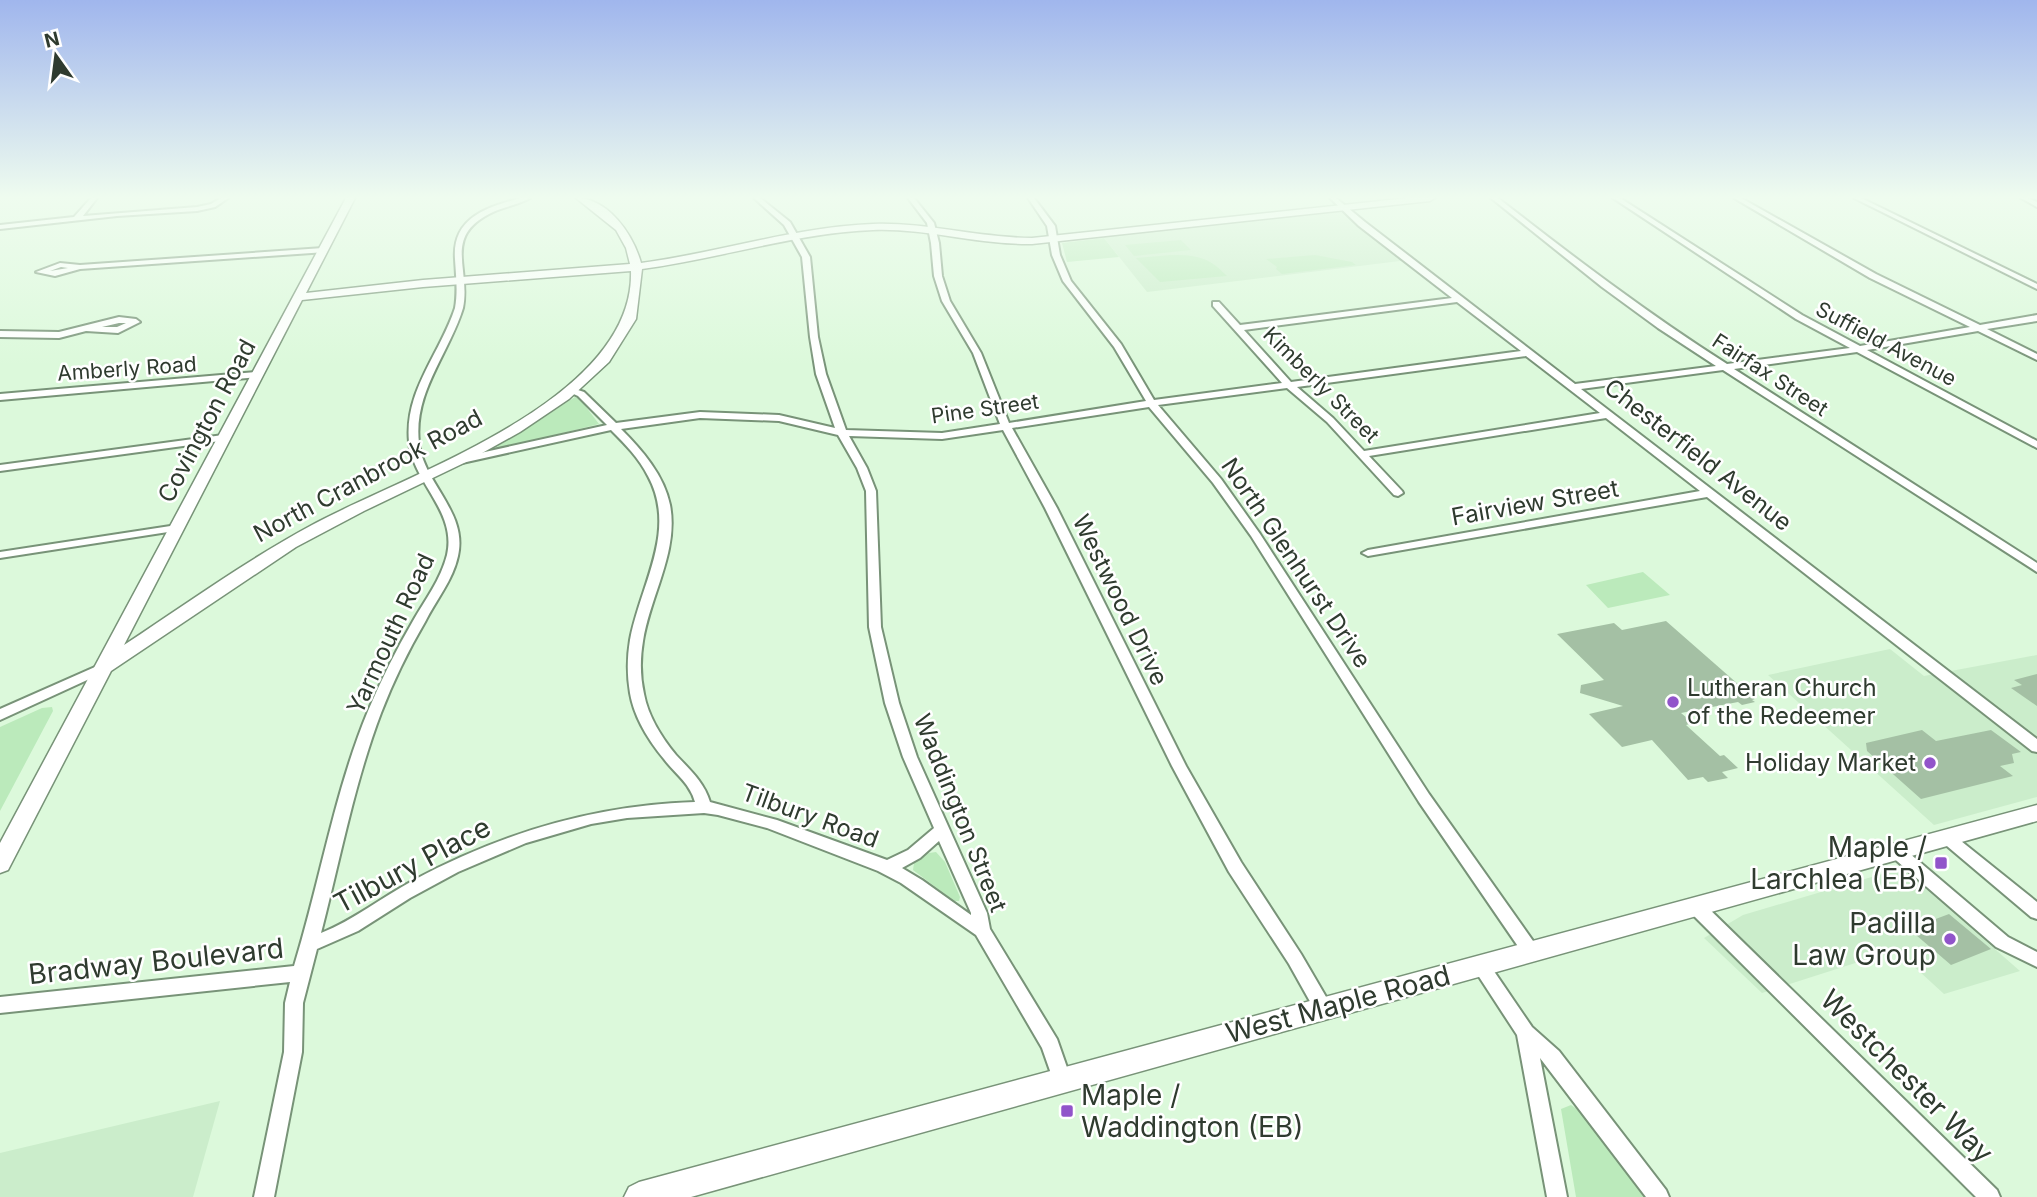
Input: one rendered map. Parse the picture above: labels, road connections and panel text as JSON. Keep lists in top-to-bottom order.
{
  "streets": {
    "street": [
      "Suffield Avenue",
      "Amberly Road",
      "Fairfax Street",
      "Kimberly Street",
      "Pine Street",
      "Covington Road",
      "Chesterfield Avenue",
      "North Cranbrook Road",
      "Fairview Street",
      "North Glenhurst Drive",
      "Westwood Drive",
      "Yarmouth Road",
      "Waddington Street",
      "Tilbury Road",
      "Tilbury Place",
      "Bradway Boulevard",
      "West Maple Road",
      "Westchester Way"
    ]
  },
  "crossings": [
    ["Amberly Road", "Covington Road"],
    ["Kimberly Street", "Pine Street"],
    ["Pine Street", "Chesterfield Avenue"],
    ["Pine Street", "North Cranbrook Road"],
    ["Pine Street", "North Glenhurst Drive"],
    ["Pine Street", "Westwood Drive"],
    ["Pine Street", "Waddington Street"],
    ["Pine Street", "Tilbury Road"],
    ["Covington Road", "North Cranbrook Road"],
    ["Chesterfield Avenue", "Fairview Street"],
    ["North Cranbrook Road", "Yarmouth Road"],
    ["North Cranbrook Road", "Tilbury Road"],
    ["North Glenhurst Drive", "West Maple Road"],
    ["Westwood Drive", "West Maple Road"],
    ["Yarmouth Road", "Tilbury Place"],
    ["Yarmouth Road", "Bradway Boulevard"],
    ["Waddington Street", "Tilbury Road"],
    ["Waddington Street", "West Maple Road"],
    ["Tilbury Road", "Tilbury Place"],
    ["West Maple Road", "Westchester Way"]
  ],
  "places": {
    "other": ["Lutheran Church of the Redeemer", "Holiday Market", "Padilla Law Group"],
    "transit": ["Maple / Larchlea (EB)", "Maple / Waddington (EB)"]
  },
  "north": "top"
}
